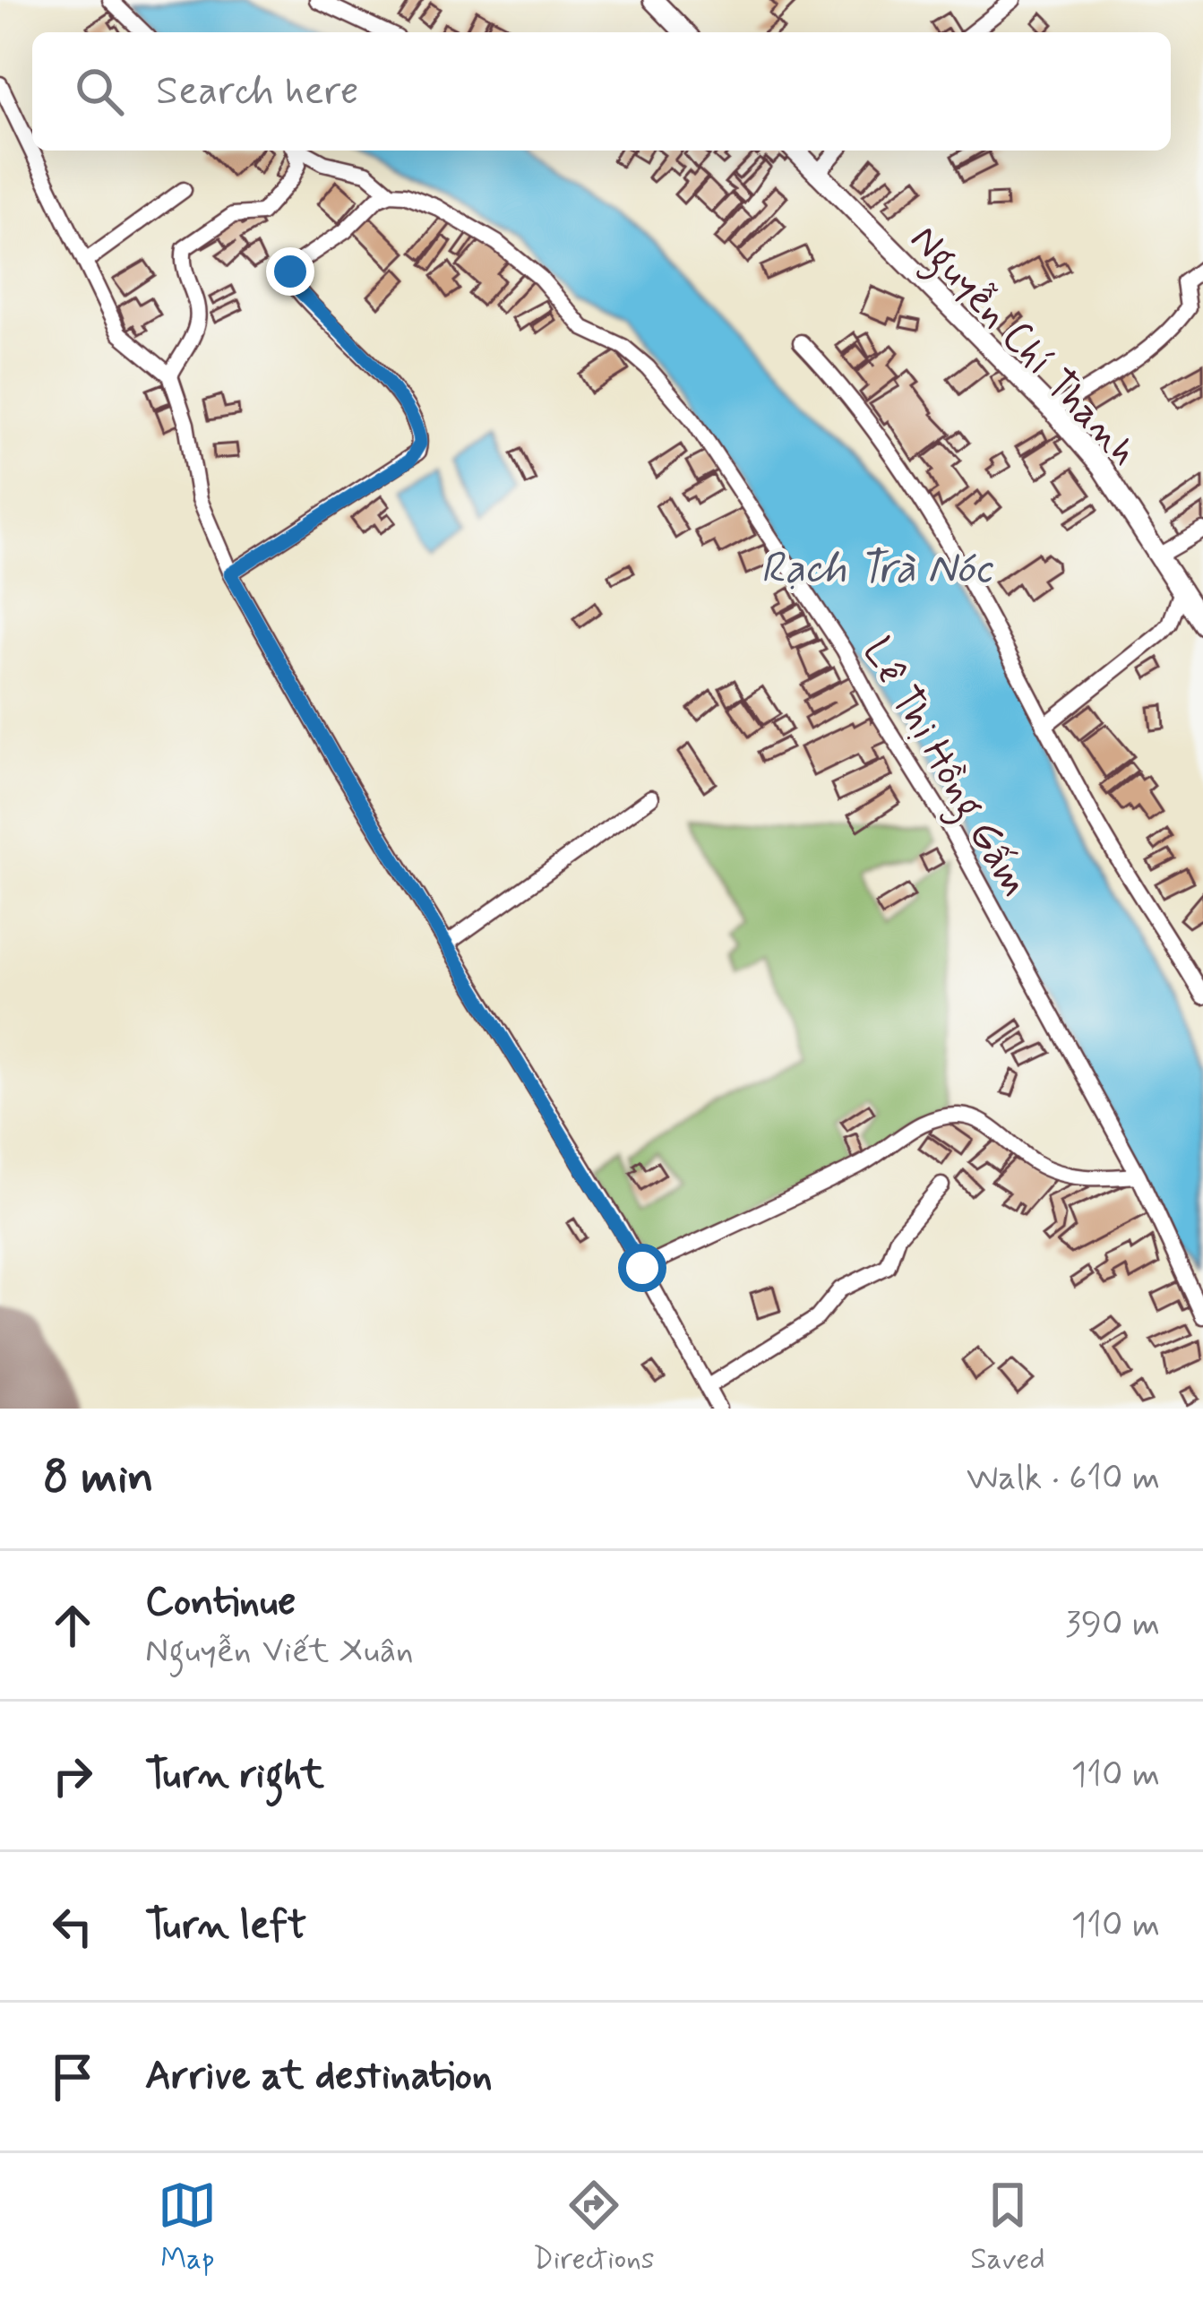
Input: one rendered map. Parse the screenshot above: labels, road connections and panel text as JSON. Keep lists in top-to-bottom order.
{
  "streets": {
    "main road": ["Nguyễn Chí Thanh"],
    "street": ["Lê Thị Hồng Gấm"]
  },
  "water": ["Rạch Trà Nóc"],
  "page": {
    "search": "Search here",
    "heading": ["8 min", "Walk · 610 m"],
    "list": [
      ["Continue", "Nguyễn Viết Xuân", "390 m"],
      ["Turn right", "110 m"],
      ["Turn left", "110 m"],
      "Arrive at destination"
    ],
    "nav": ["Map", "Directions", "Saved"]
  }
}
